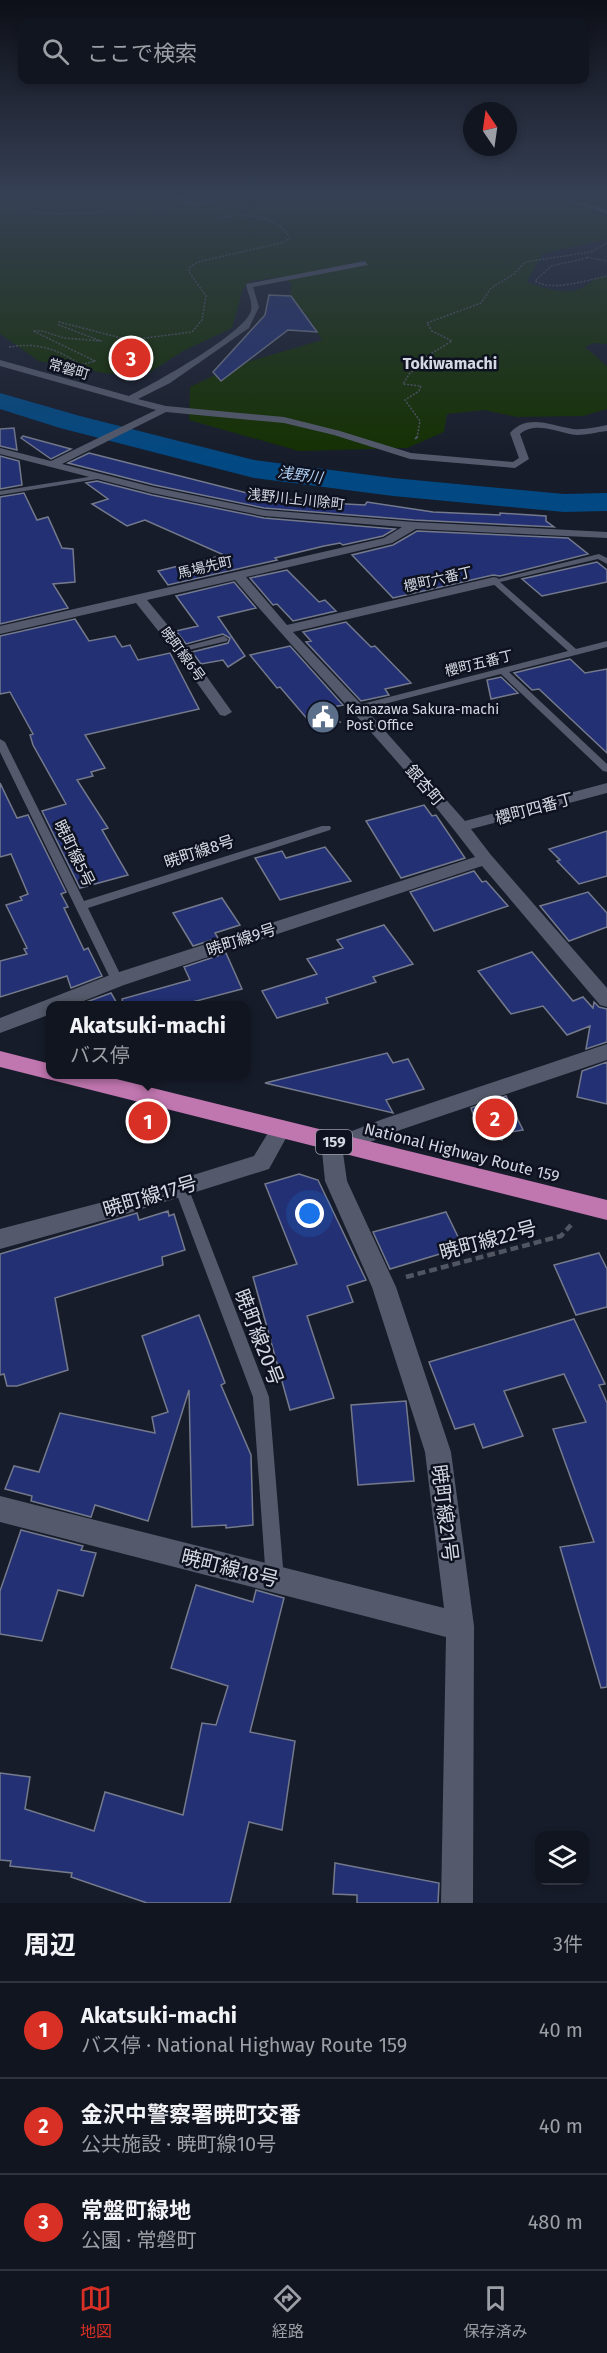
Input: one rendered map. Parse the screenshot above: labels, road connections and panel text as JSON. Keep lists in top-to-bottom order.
{
  "streets": {
    "highway": ["159", "National Highway Route 159"],
    "street": [
      "常磐町",
      "浅野川上川除町",
      "馬場先町",
      "櫻町六番丁",
      "暁町線6号",
      "銀杏町",
      "櫻町四番丁",
      "暁町線9号",
      "暁町線17号",
      "暁町線21号",
      "暁町線18号"
    ],
    "lane": [
      "櫻町五番丁",
      "暁町線8号",
      "暁町線5号",
      "暁町線20号"
    ],
    "path": ["暁町線22号"]
  },
  "crossings": [
    ["浅野川上川除町", "馬場先町"],
    ["馬場先町", "暁町線6号"],
    ["馬場先町", "銀杏町"],
    ["櫻町六番丁", "銀杏町"],
    ["櫻町五番丁", "銀杏町"],
    ["銀杏町", "櫻町四番丁"],
    ["銀杏町", "暁町線9号"],
    ["暁町線8号", "暁町線5号"],
    ["暁町線5号", "暁町線9号"],
    ["National Highway Route 159", "暁町線17号"],
    ["National Highway Route 159", "暁町線22号"],
    ["National Highway Route 159", "暁町線21号"],
    ["暁町線17号", "暁町線20号"],
    ["暁町線22号", "暁町線21号"],
    ["暁町線20号", "暁町線18号"],
    ["暁町線21号", "暁町線18号"]
  ],
  "districts": ["Tokiwamachi"],
  "water": ["浅野川"],
  "places": {
    "public building": ["Kanazawa Sakura-machi Post Office"]
  },
  "north": "top",
  "page": {
    "search": "ここで検索",
    "pins": ["3", "2", "1"],
    "popup": ["Akatsuki-machi", "バス停"],
    "heading": ["周辺", "3件"],
    "list": [
      {
        "mark": "1",
        "name": "Akatsuki-machi",
        "note": "バス停 · National Highway Route 159",
        "value": "40 m"
      },
      {
        "mark": "2",
        "name": "金沢中警察署暁町交番",
        "note": "公共施設 · 暁町線10号",
        "value": "40 m"
      },
      {
        "mark": "3",
        "name": "常盤町緑地",
        "note": "公園 · 常磐町",
        "value": "480 m"
      }
    ],
    "nav": ["地図", "経路", "保存済み"]
  }
}
